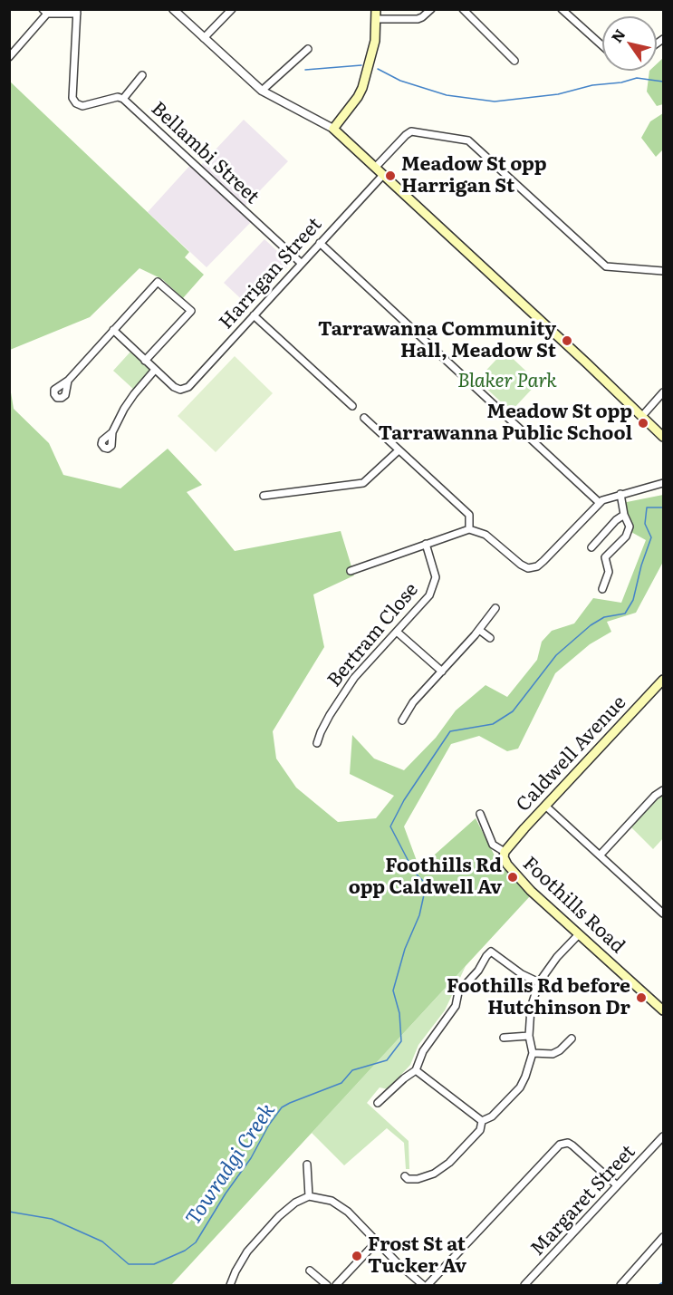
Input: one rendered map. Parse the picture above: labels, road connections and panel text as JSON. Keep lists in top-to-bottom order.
{
  "streets": {
    "main road": ["Caldwell Avenue", "Foothills Road"],
    "street": [
      "Bellambi Street",
      "Harrigan Street",
      "Bertram Close",
      "Margaret Street"
    ]
  },
  "crossings": [
    ["Bellambi Street", "Harrigan Street"],
    ["Caldwell Avenue", "Foothills Road"]
  ],
  "water": ["Towradgi Creek"],
  "parks": ["Blaker Park"],
  "places": [
    "Meadow St opp Harrigan St",
    "Tarrawanna Community Hall, Meadow St",
    "Meadow St opp Tarrawanna Public School",
    "Foothills Rd opp Caldwell Av",
    "Foothills Rd before Hutchinson Dr",
    "Frost St at Tucker Av"
  ],
  "north": "top left"
}
